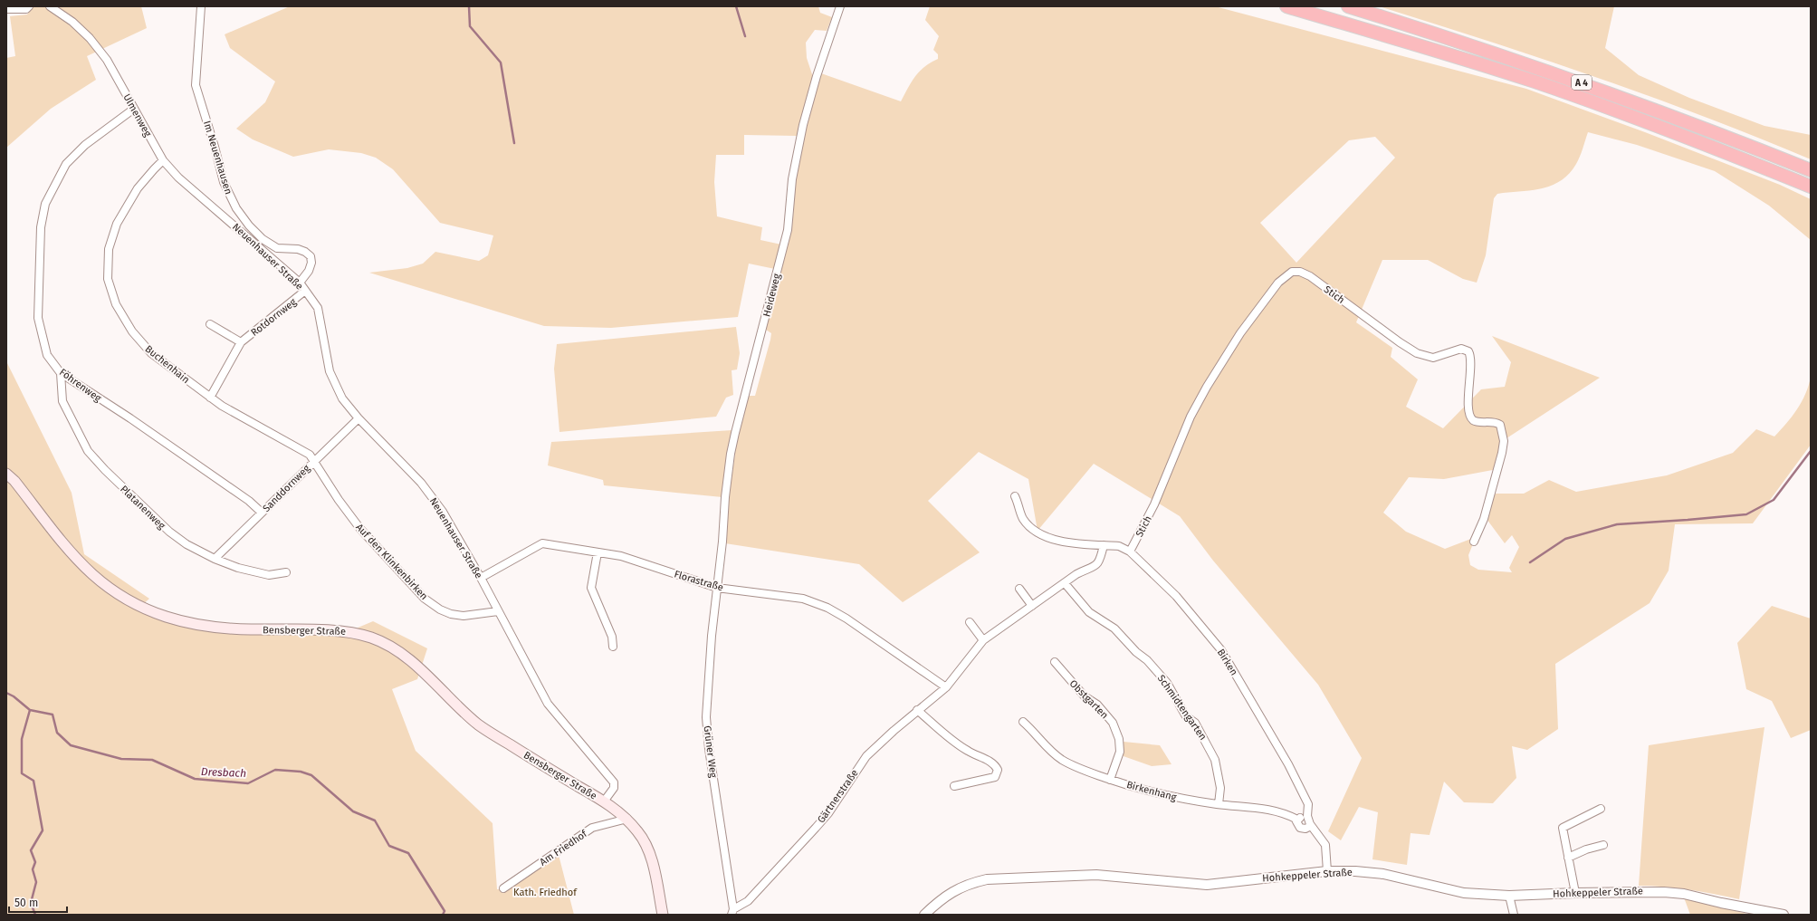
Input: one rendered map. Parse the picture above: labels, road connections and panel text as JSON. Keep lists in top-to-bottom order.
{
  "streets": {
    "highway": ["A 4"],
    "main road": ["Bensberger Straße"],
    "street": [
      "Ulmenweg",
      "Im Neuenhausen",
      "Neuenhauser Straße",
      "Stich",
      "Heideweg",
      "Rotdornweg",
      "Buchenhain",
      "Föhrenweg",
      "Sanddornweg",
      "Platanenweg",
      "Auf den Klinkenbirken",
      "Florastraße",
      "Birken",
      "Obstgarten",
      "Schmidtengarten",
      "Grüner Weg",
      "Birkenhang",
      "Gärtnerstraße",
      "Am Friedhof",
      "Hohkeppeler Straße"
    ]
  },
  "crossings": [
    ["Ulmenweg", "Neuenhauser Straße"],
    ["Ulmenweg", "Buchenhain"],
    ["Ulmenweg", "Föhrenweg"],
    ["Im Neuenhausen", "Neuenhauser Straße"],
    ["Neuenhauser Straße", "Rotdornweg"],
    ["Neuenhauser Straße", "Sanddornweg"],
    ["Neuenhauser Straße", "Auf den Klinkenbirken"],
    ["Neuenhauser Straße", "Florastraße"],
    ["Neuenhauser Straße", "Bensberger Straße"],
    ["Stich", "Birken"],
    ["Heideweg", "Florastraße"],
    ["Heideweg", "Grüner Weg"],
    ["Rotdornweg", "Buchenhain"],
    ["Buchenhain", "Sanddornweg"],
    ["Buchenhain", "Auf den Klinkenbirken"],
    ["Föhrenweg", "Sanddornweg"],
    ["Föhrenweg", "Platanenweg"],
    ["Sanddornweg", "Platanenweg"],
    ["Sanddornweg", "Auf den Klinkenbirken"],
    ["Florastraße", "Grüner Weg"],
    ["Florastraße", "Gärtnerstraße"],
    ["Bensberger Straße", "Am Friedhof"],
    ["Birken", "Hohkeppeler Straße"],
    ["Obstgarten", "Birkenhang"],
    ["Schmidtengarten", "Birkenhang"],
    ["Grüner Weg", "Gärtnerstraße"]
  ],
  "water": ["Dresbach"],
  "parks": ["Kath. Friedhof"],
  "scale_bar": "50 m"
}
